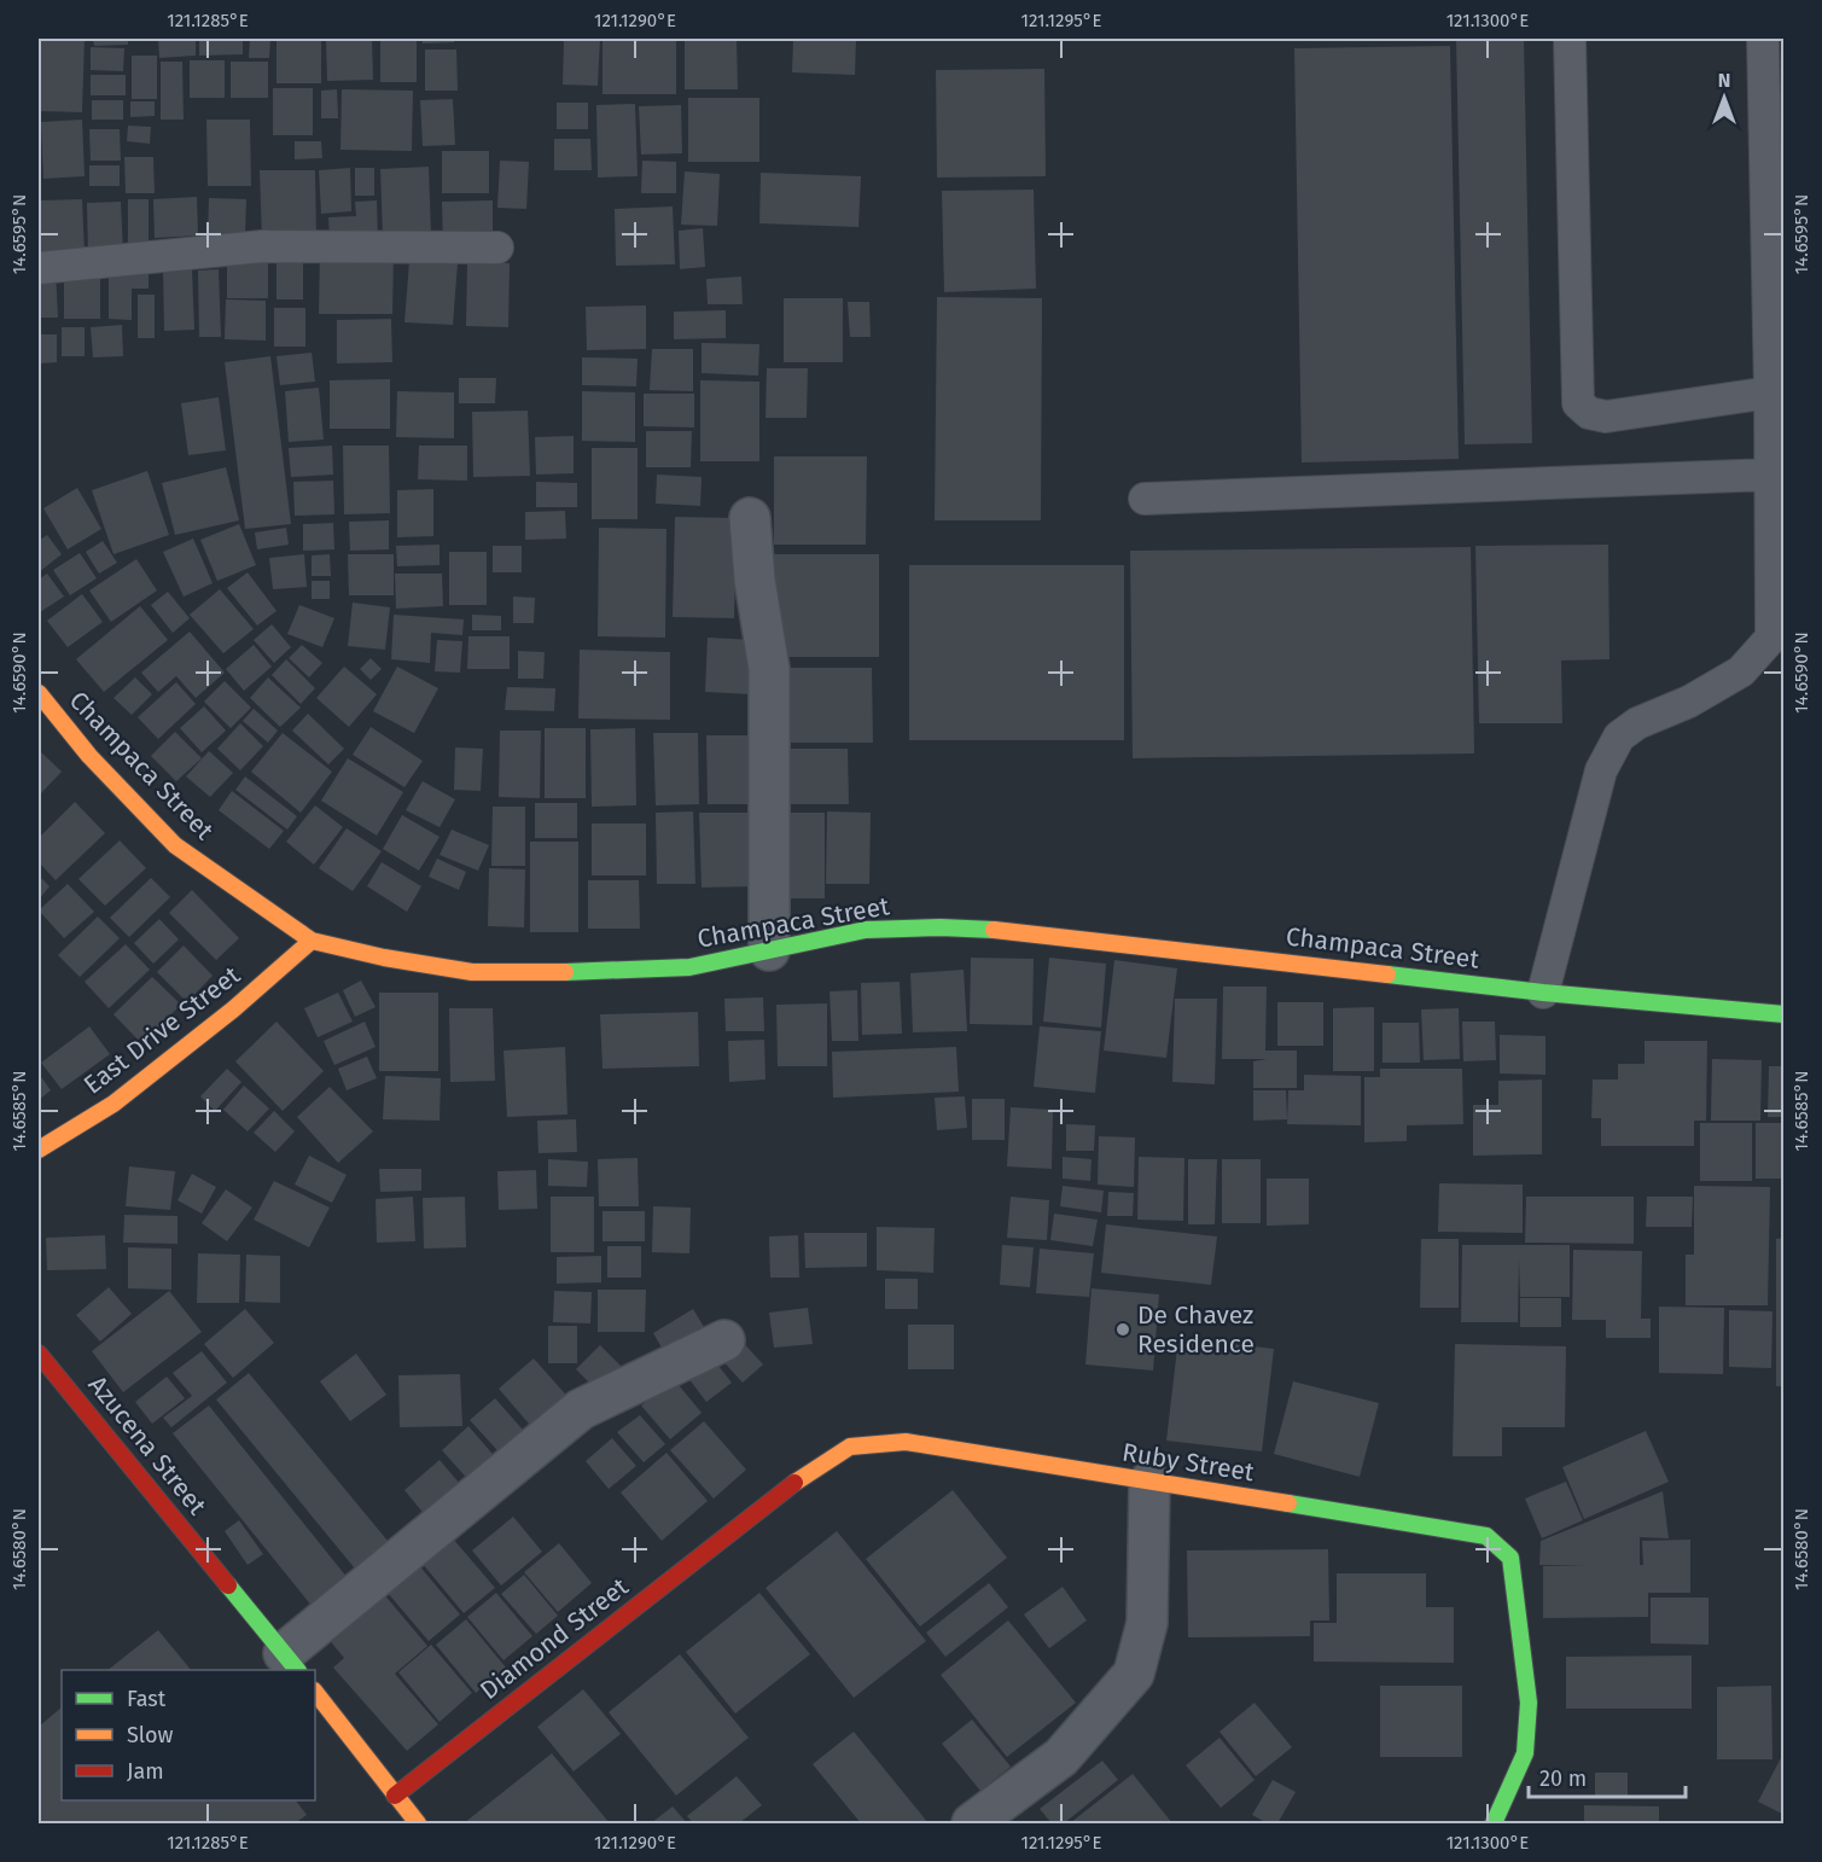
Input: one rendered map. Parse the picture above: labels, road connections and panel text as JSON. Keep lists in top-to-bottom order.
{
  "streets": {
    "street": [
      "Champaca Street",
      "East Drive Street",
      "Azucena Street",
      "Ruby Street",
      "Diamond Street"
    ]
  },
  "crossings": [
    ["Champaca Street", "East Drive Street"],
    ["Ruby Street", "Diamond Street"]
  ],
  "places": ["De Chavez Residence"],
  "legend": ["Fast", "Slow", "Jam"],
  "scale_bar": "20 m",
  "north": "top",
  "coordinates": [
    "121.1285°E",
    "121.1290°E",
    "121.1295°E",
    "121.1300°E",
    "14.6595°N",
    "14.6590°N",
    "14.6585°N",
    "14.6580°N"
  ]
}
